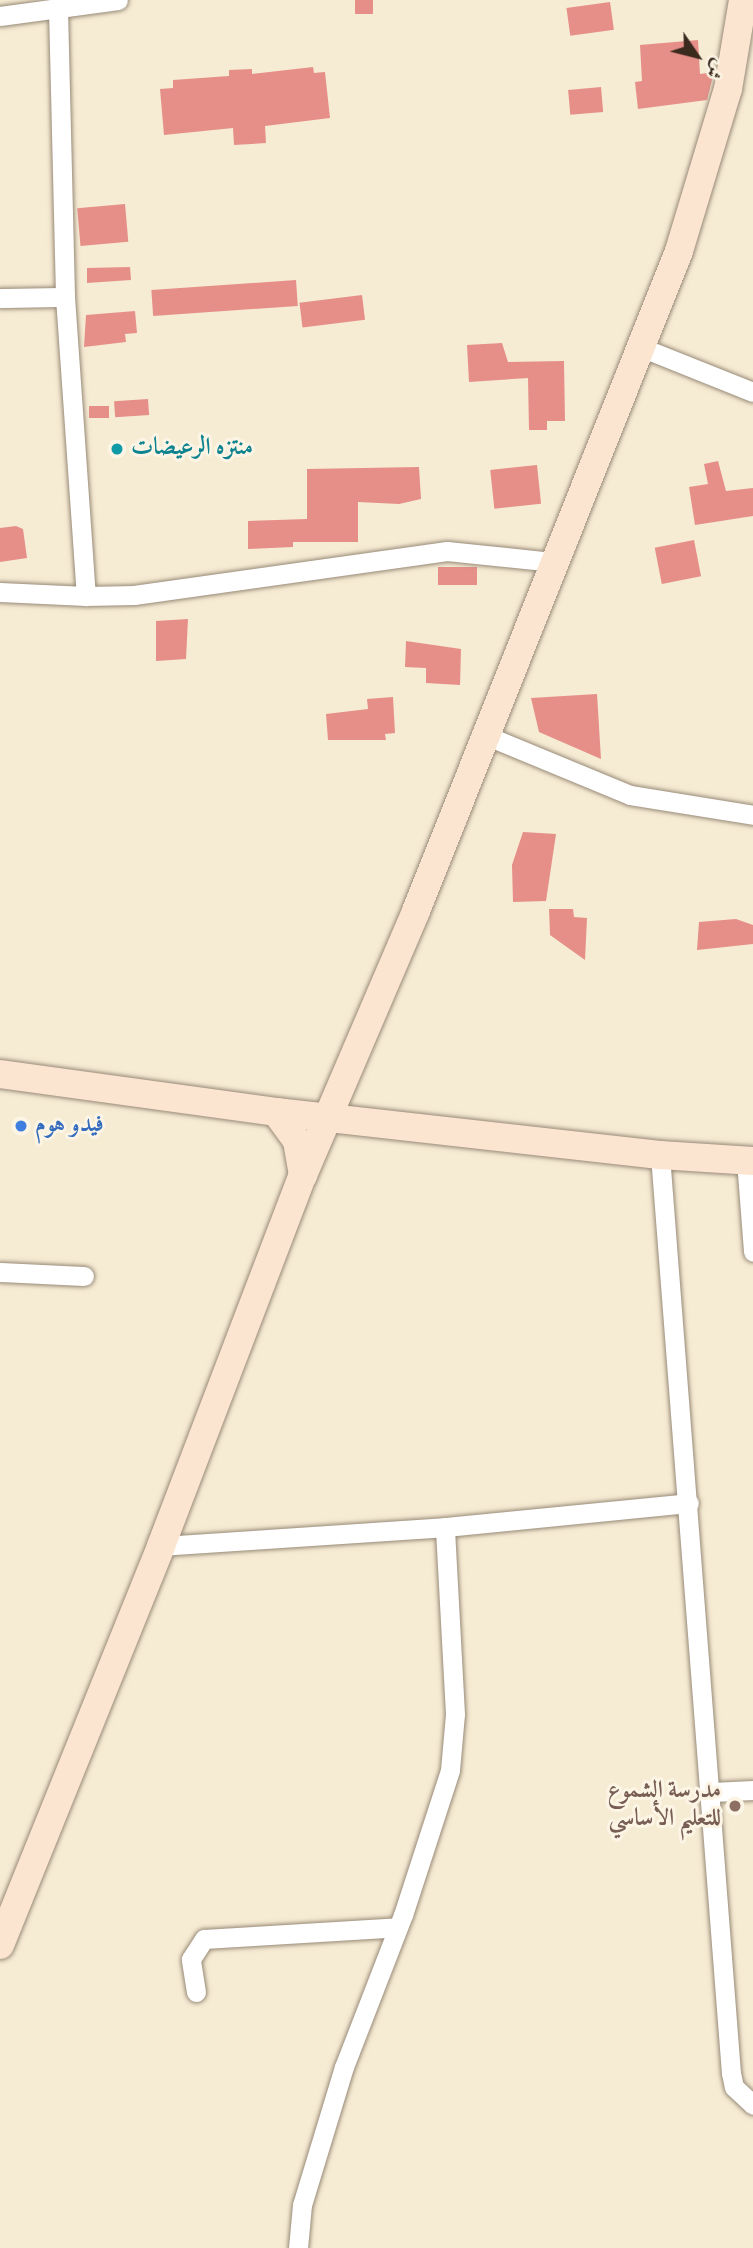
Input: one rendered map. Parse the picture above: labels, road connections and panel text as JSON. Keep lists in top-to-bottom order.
{
  "places": ["منتزه الرعيضات", "فيدو هوم", "مدرسة الشموع للتعليم الأساسي"],
  "north": "bottom right"
}
